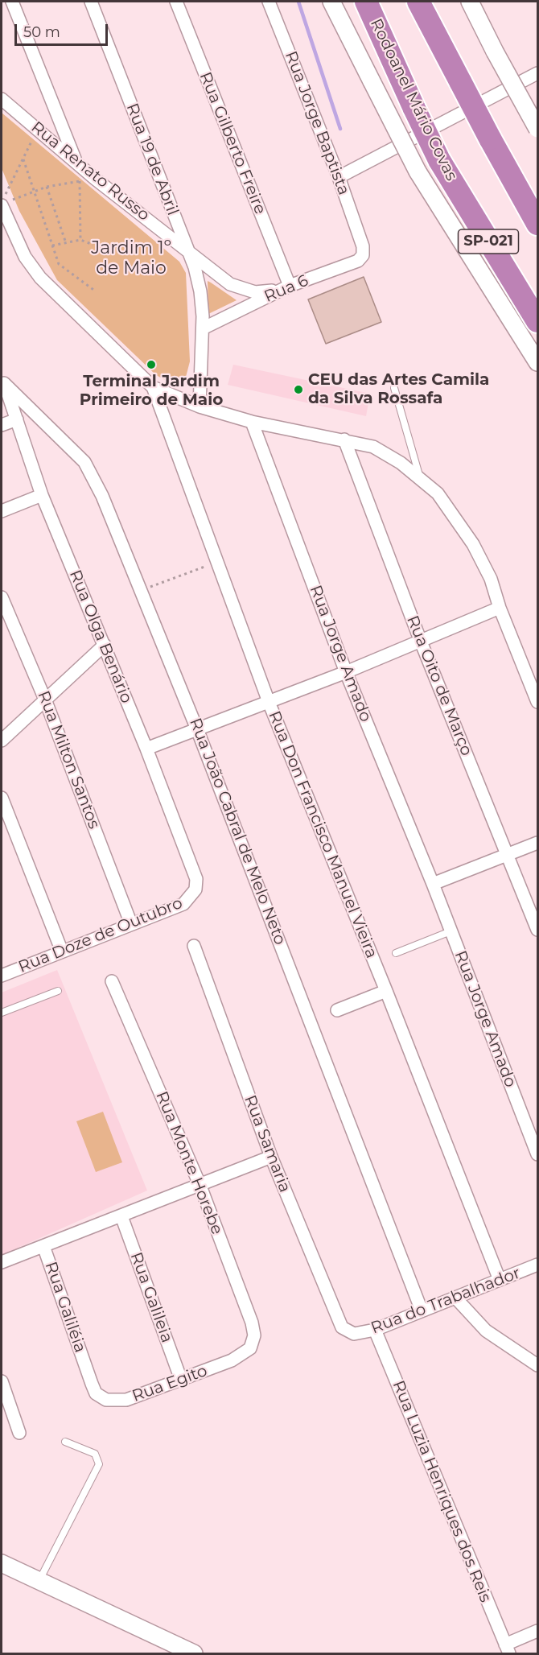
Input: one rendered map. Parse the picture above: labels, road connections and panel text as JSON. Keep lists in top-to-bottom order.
{
  "streets": {
    "highway": ["Rodoanel Mário Covas", "SP-021"],
    "street": [
      "Rua Jorge Baptista",
      "Rua Gilberto Freire",
      "Rua 19 de Abril",
      "Rua Renato Russo",
      "Rua 6",
      "Rua Olga Benário",
      "Rua Jorge Amado",
      "Rua Oito de Março",
      "Rua Milton Santos",
      "Rua João Cabral de Melo Neto",
      "Rua Don Francisco Manuel Vieira",
      "Rua Doze de Outubro",
      "Rua Samaria",
      "Rua Monte Horebe",
      "Rua Galileia",
      "Rua do Trabalhador",
      "Rua Galiléia",
      "Rua Egito",
      "Rua Luzia Henriques dos Reis"
    ]
  },
  "crossings": [
    ["Rua Jorge Baptista", "Rua 6"],
    ["Rua Gilberto Freire", "Rua Renato Russo"],
    ["Rua Gilberto Freire", "Rua 6"],
    ["Rua 19 de Abril", "Rua Renato Russo"],
    ["Rua 19 de Abril", "Rua 6"],
    ["Rua Renato Russo", "Rua 6"],
    ["Rua Olga Benário", "Rua João Cabral de Melo Neto"],
    ["Rua Olga Benário", "Rua Doze de Outubro"],
    ["Rua Milton Santos", "Rua Doze de Outubro"],
    ["Rua João Cabral de Melo Neto", "Rua do Trabalhador"],
    ["Rua Don Francisco Manuel Vieira", "Rua do Trabalhador"],
    ["Rua Samaria", "Rua do Trabalhador"],
    ["Rua Monte Horebe", "Rua Egito"],
    ["Rua Galileia", "Rua Egito"],
    ["Rua do Trabalhador", "Rua Luzia Henriques dos Reis"],
    ["Rua Galiléia", "Rua Egito"]
  ],
  "districts": ["Jardim 1º de Maio"],
  "places": ["Terminal Jardim Primeiro de Maio", "CEU das Artes Camila da Silva Rossafa"],
  "scale_bar": "50 m"
}
